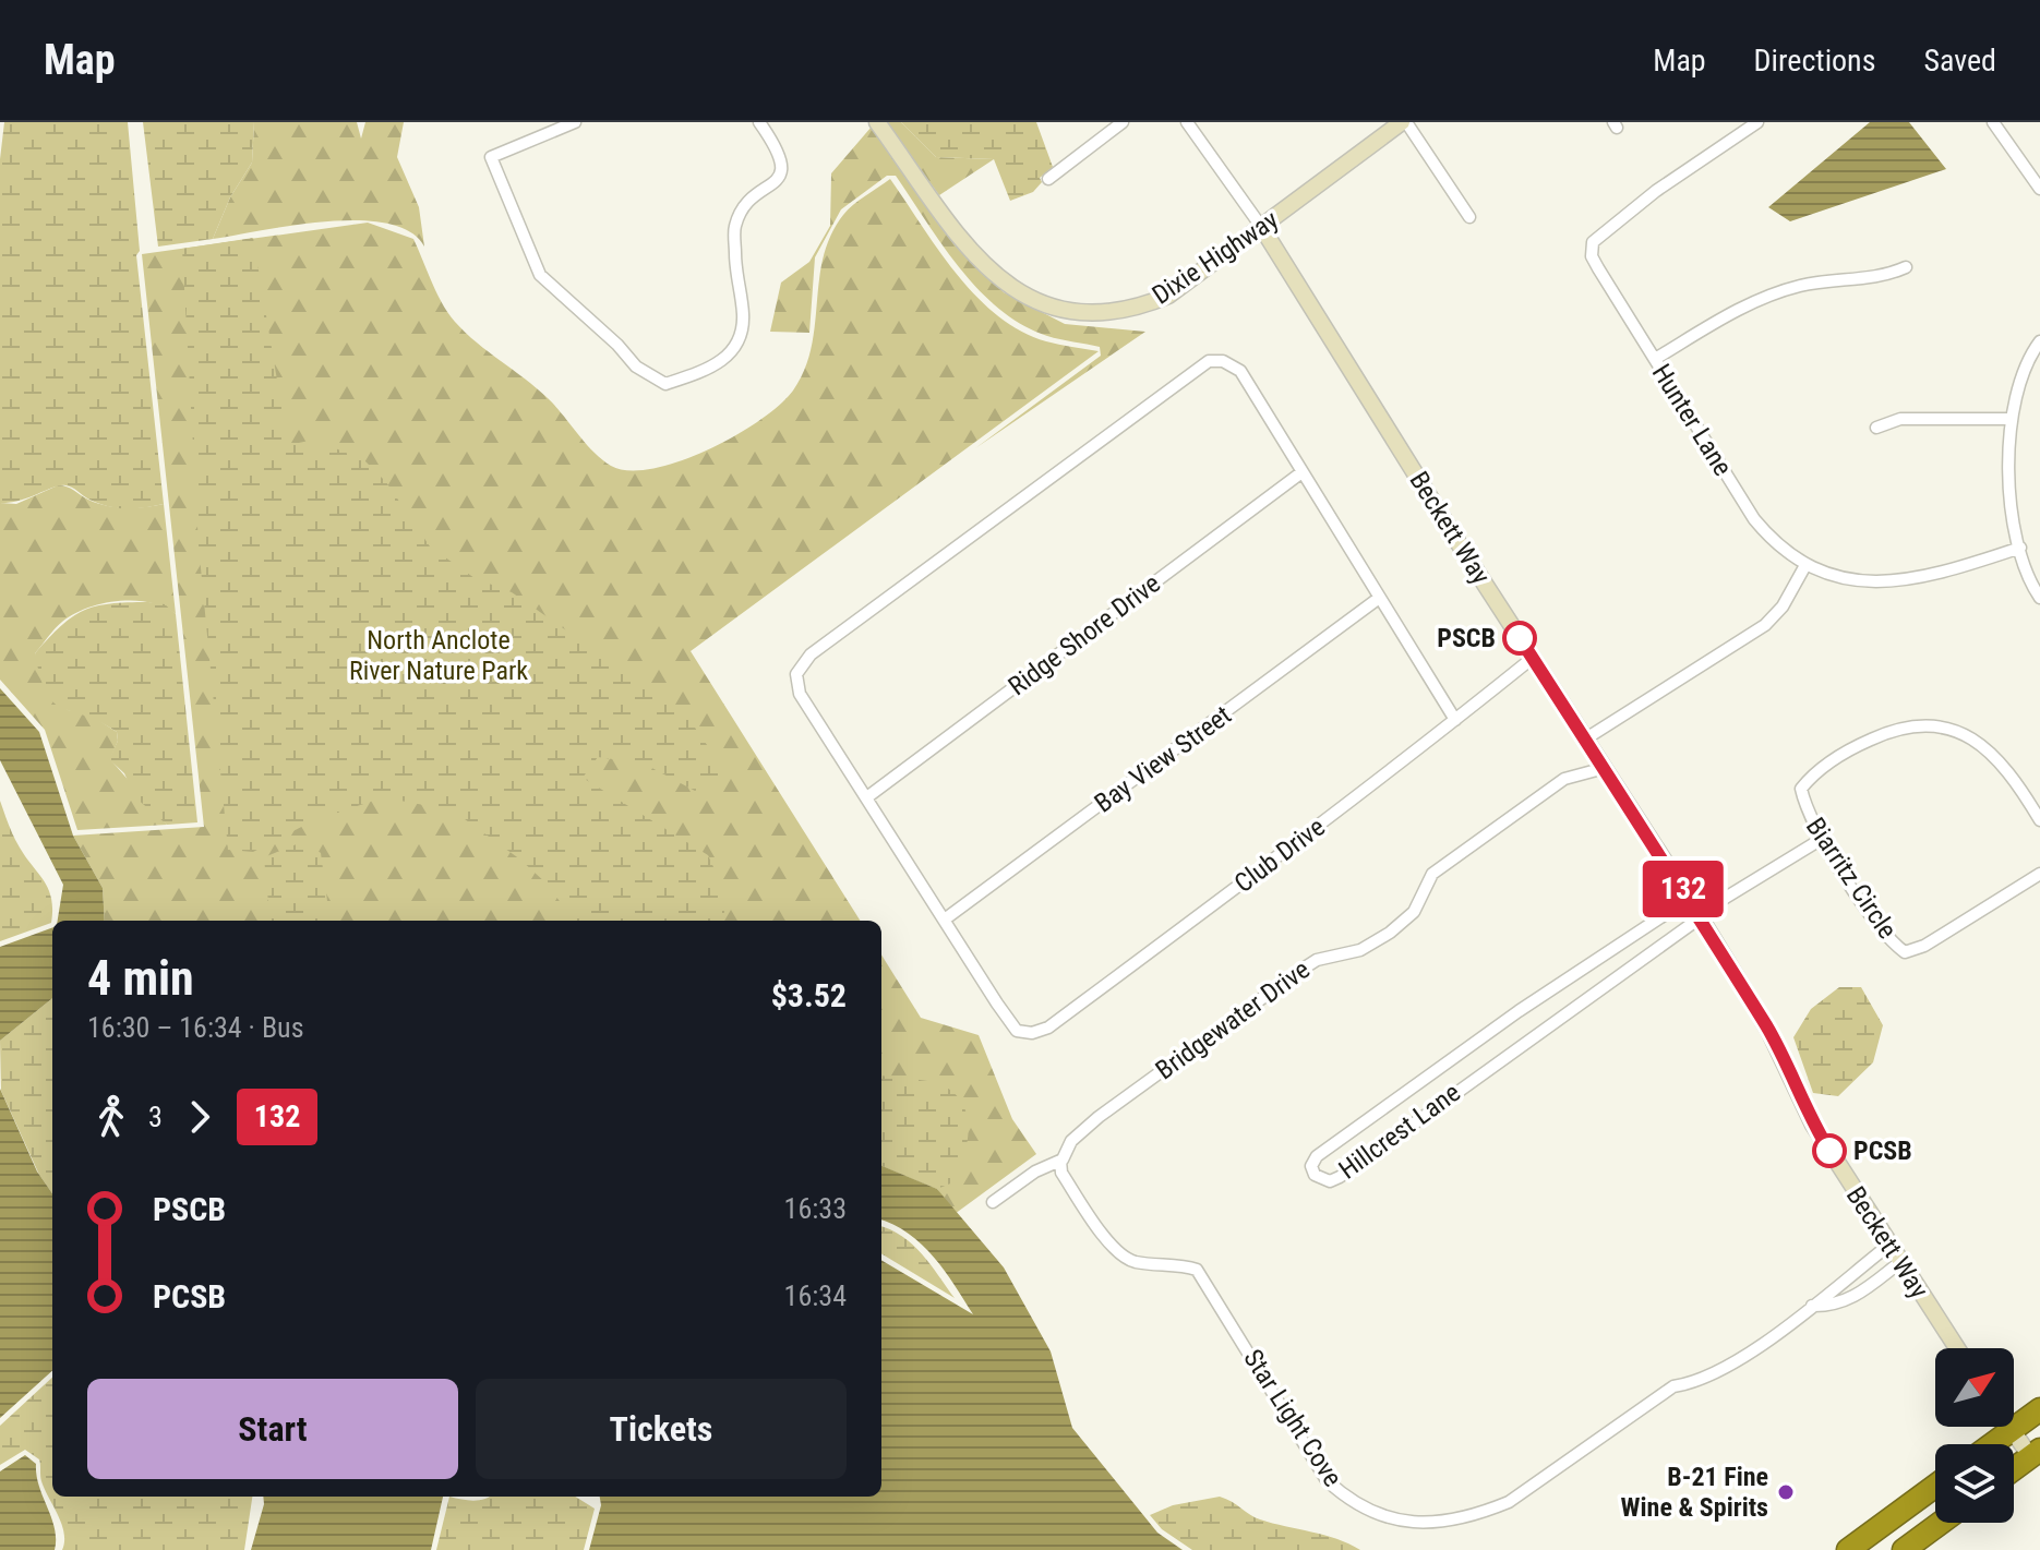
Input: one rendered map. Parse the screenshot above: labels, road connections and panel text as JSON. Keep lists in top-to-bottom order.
{
  "streets": {
    "street": [
      "Dixie Highway",
      "Hunter Lane",
      "Beckett Way",
      "Ridge Shore Drive",
      "Bay View Street",
      "Club Drive",
      "Biarritz Circle",
      "Bridgewater Drive",
      "Hillcrest Lane",
      "Star Light Cove"
    ]
  },
  "crossings": [
    ["Dixie Highway", "Beckett Way"],
    ["Beckett Way", "Club Drive"],
    ["Beckett Way", "Bridgewater Drive"],
    ["Beckett Way", "Hillcrest Lane"],
    ["Beckett Way", "Star Light Cove"],
    ["Bay View Street", "Club Drive"],
    ["Bridgewater Drive", "Star Light Cove"]
  ],
  "parks": ["North Anclote River Nature Park"],
  "places": ["PSCB", "PCSB", "B-21 Fine Wine & Spirits"],
  "lines": ["bus line 132"],
  "north": "top right",
  "page": {
    "header": "Map",
    "nav": ["Map", "Directions", "Saved"],
    "on_map": "132",
    "heading": ["4 min", "16:30 – 16:34 · Bus", "$3.52"],
    "legs": ["3", "132"],
    "list": [
      {
        "name": "PSCB",
        "value": "16:33"
      },
      {
        "name": "PCSB",
        "value": "16:34"
      }
    ],
    "buttons": ["Start", "Tickets"]
  }
}
